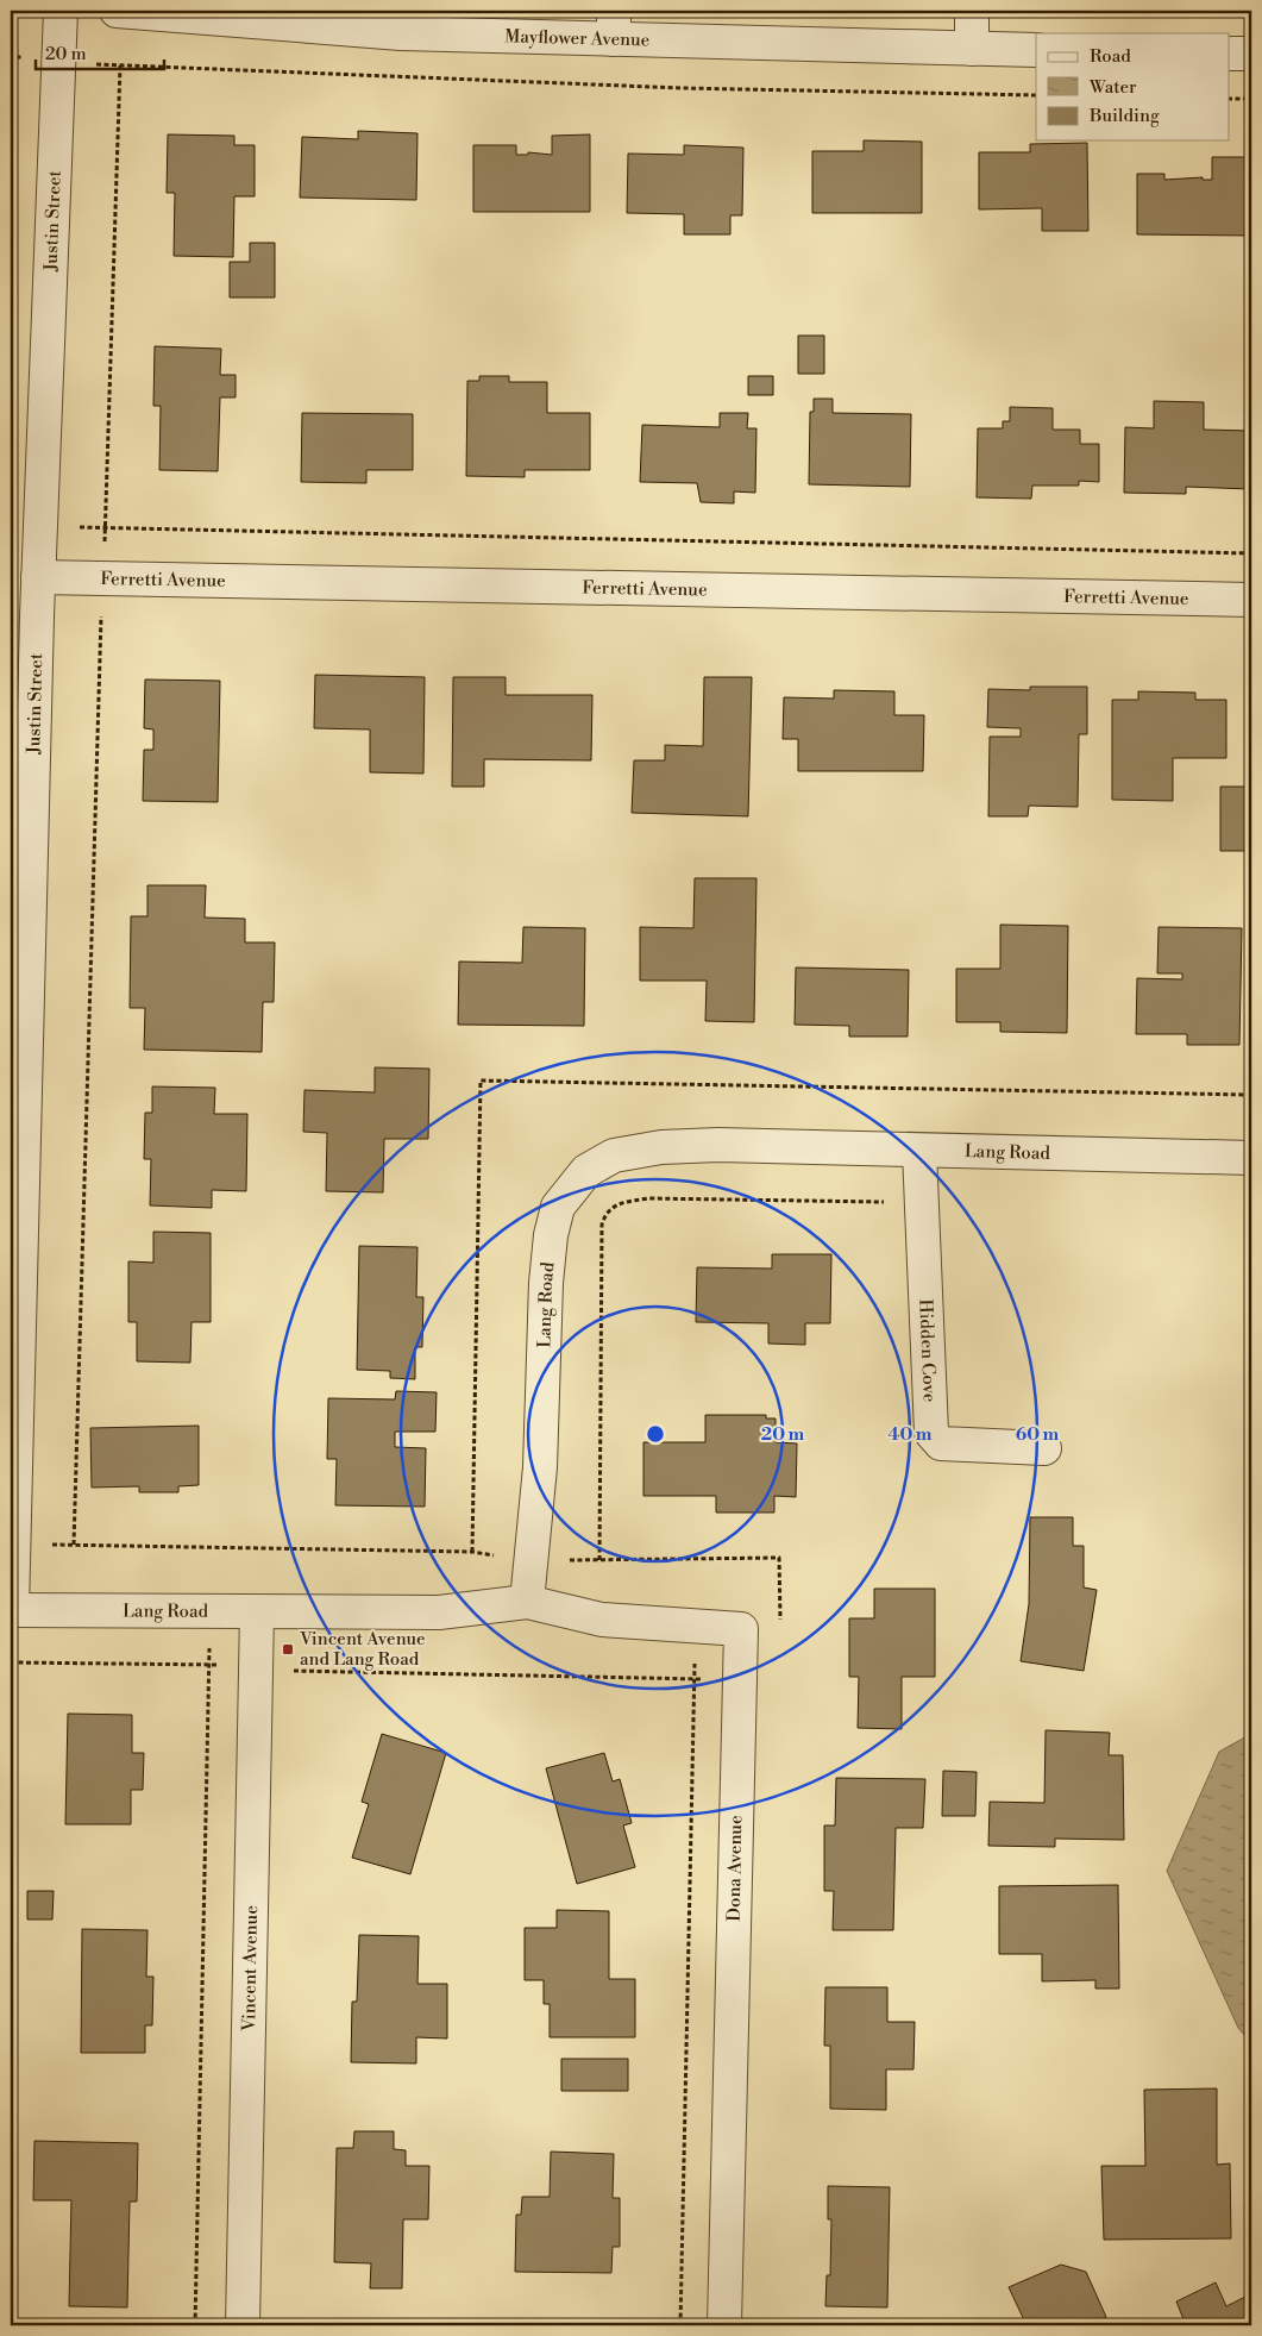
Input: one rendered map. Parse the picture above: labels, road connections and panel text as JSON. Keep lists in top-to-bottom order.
{
  "streets": {
    "street": [
      "Mayflower Avenue",
      "Justin Street",
      "Ferretti Avenue",
      "Lang Road",
      "Hidden Cove",
      "Dona Avenue",
      "Vincent Avenue"
    ]
  },
  "crossings": [
    ["Justin Street", "Ferretti Avenue"],
    ["Justin Street", "Lang Road"],
    ["Lang Road", "Hidden Cove"],
    ["Lang Road", "Dona Avenue"],
    ["Lang Road", "Vincent Avenue"]
  ],
  "places": {
    "transit": ["Vincent Avenue and Lang Road"]
  },
  "legend": ["Road", "Water", "Building"],
  "scale_bar": "20 m",
  "rings": ["20 m", "40 m", "60 m"]
}
